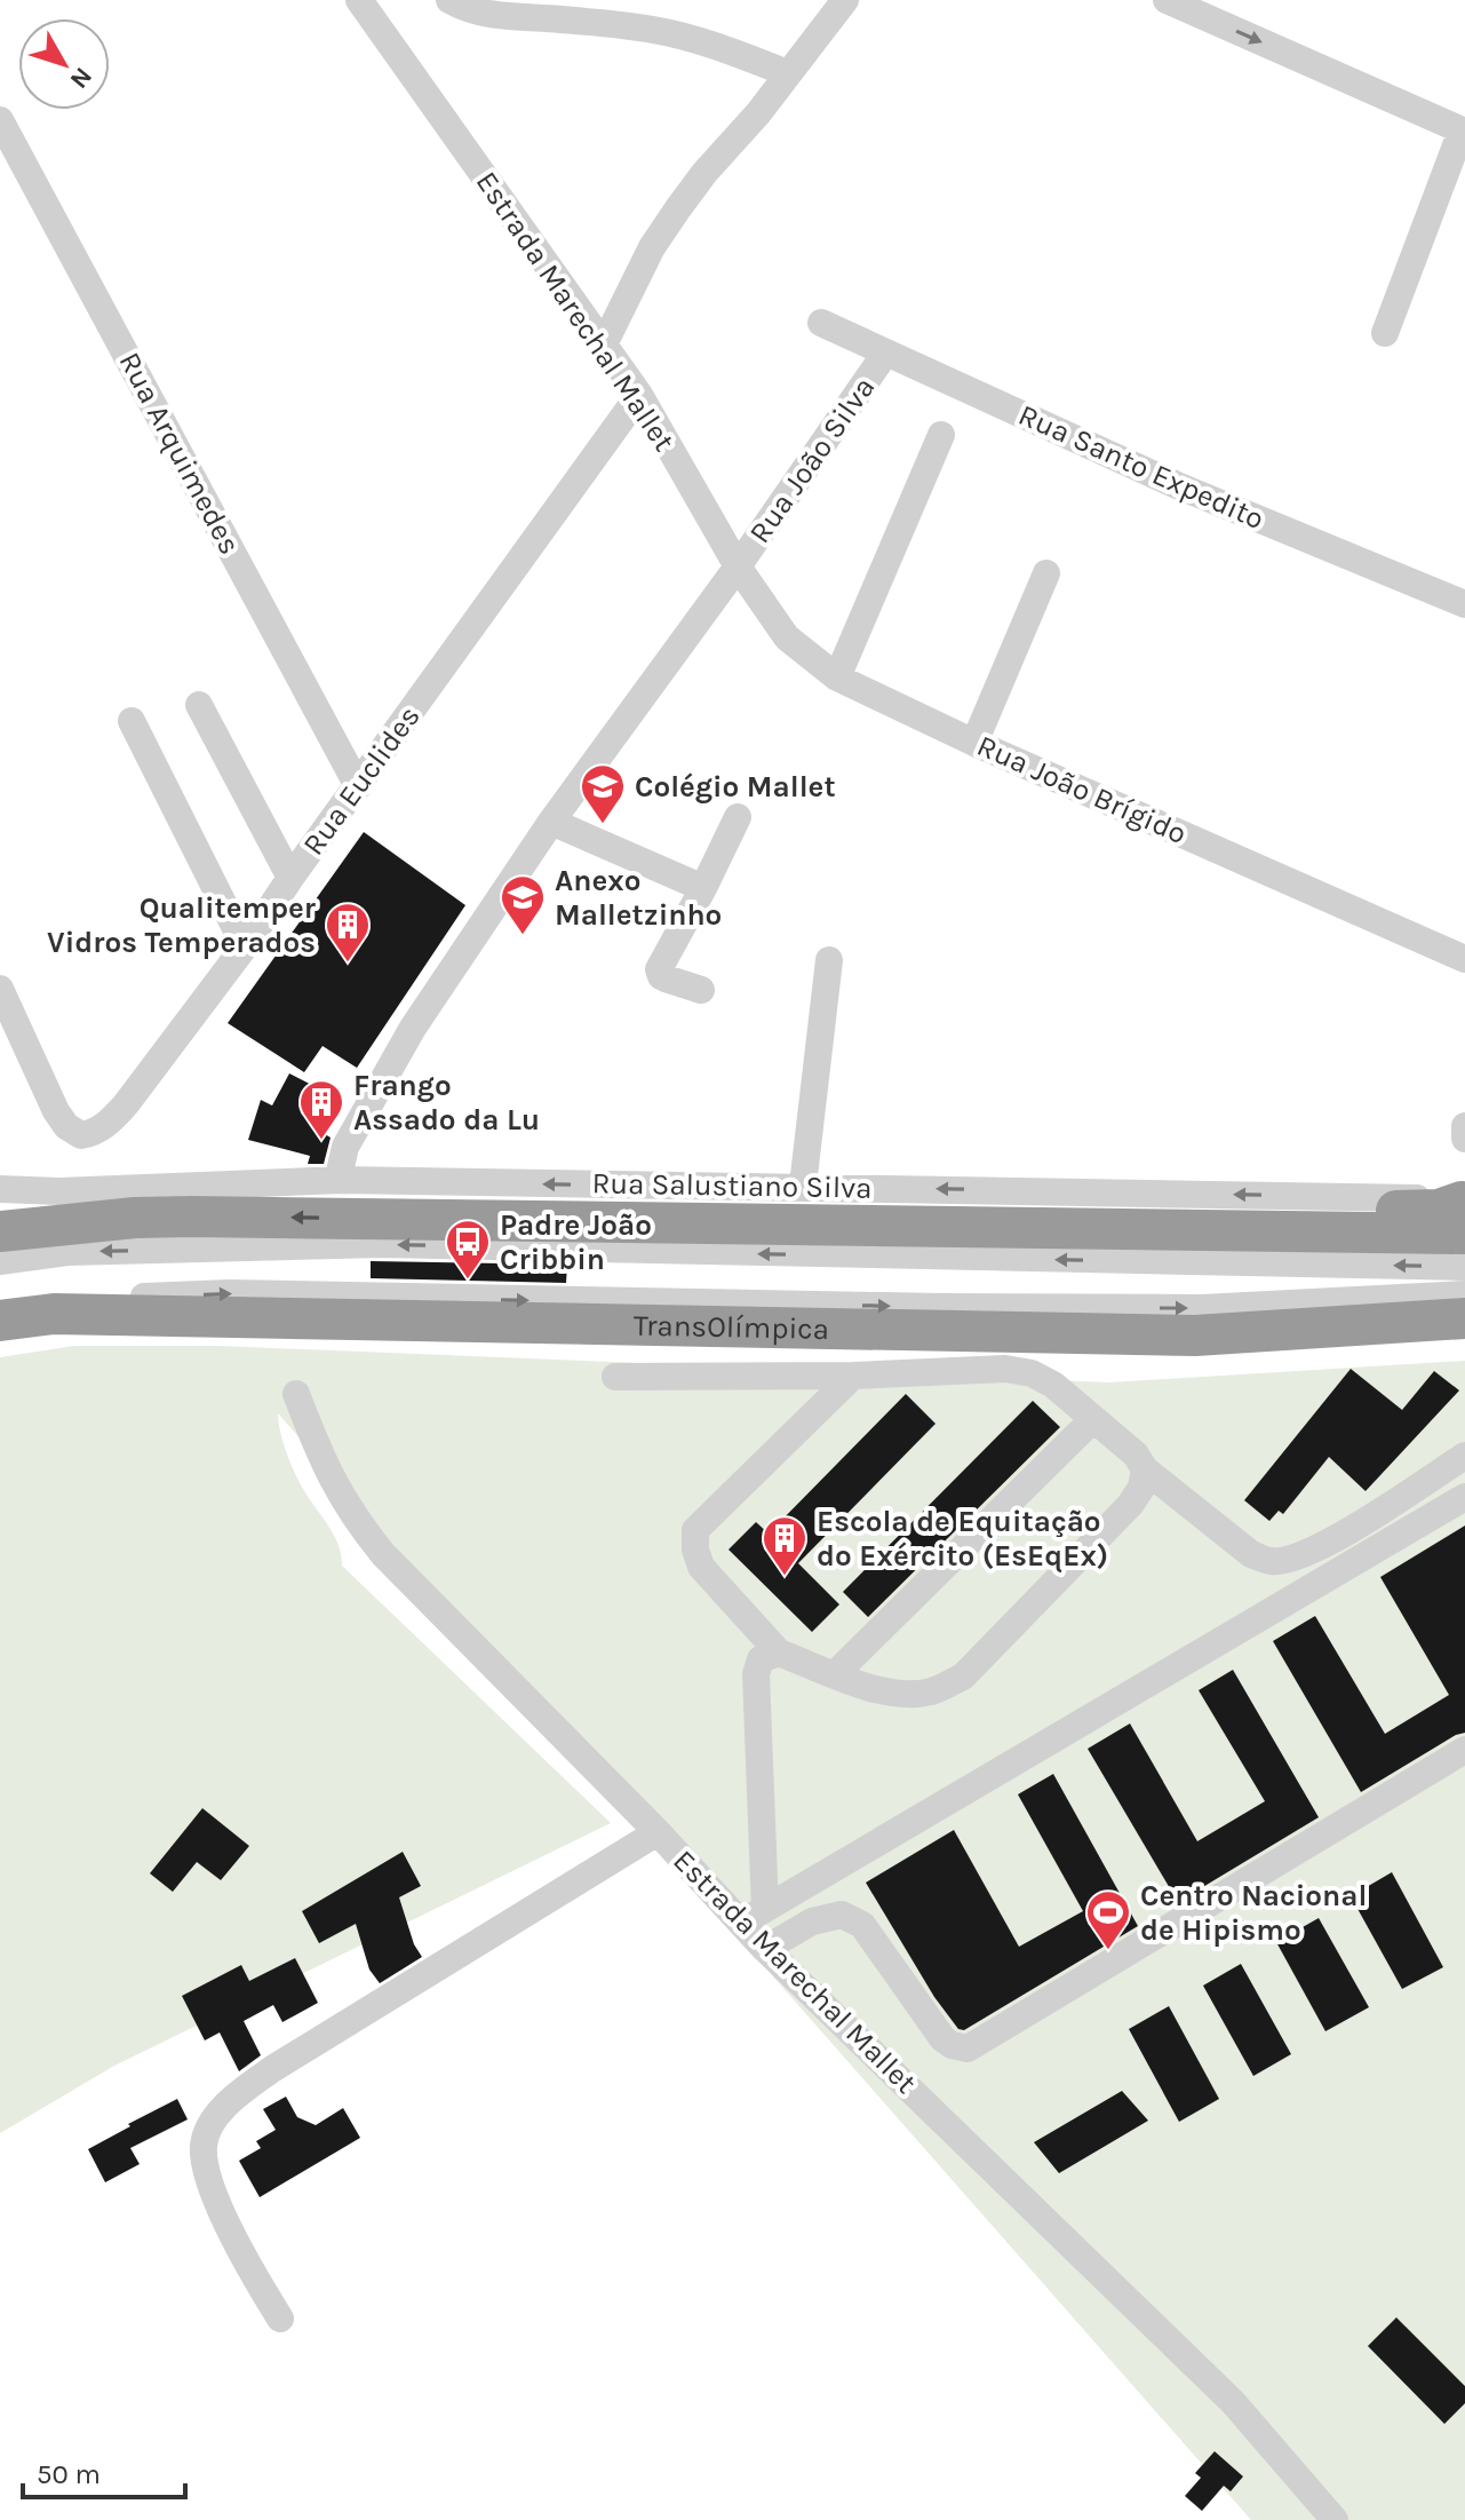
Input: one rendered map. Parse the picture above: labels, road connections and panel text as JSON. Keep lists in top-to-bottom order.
{
  "streets": {
    "highway": ["TransOlímpica"],
    "street": [
      "Estrada Marechal Mallet",
      "Rua Arquimedes",
      "Rua João Silva",
      "Rua Santo Expedito",
      "Rua Euclides",
      "Rua João Brígido",
      "Rua Salustiano Silva"
    ]
  },
  "crossings": [
    ["Estrada Marechal Mallet", "Rua João Silva"],
    ["Estrada Marechal Mallet", "Rua Euclides"],
    ["Estrada Marechal Mallet", "Rua João Brígido"],
    ["Rua Arquimedes", "Rua Euclides"],
    ["Rua João Silva", "Rua Santo Expedito"],
    ["Rua João Silva", "Rua João Brígido"]
  ],
  "places": {
    "school or university": ["Colégio Mallet", "Anexo Malletzinho"],
    "building": ["Qualitemper Vidros Temperados", "Frango Assado da Lu", "Escola de Equitação do Exército (EsEqEx)"],
    "bus stop": ["Padre João Cribbin"],
    "sports": ["Centro Nacional de Hipismo"]
  },
  "scale_bar": "50 m",
  "north": "bottom right"
}
